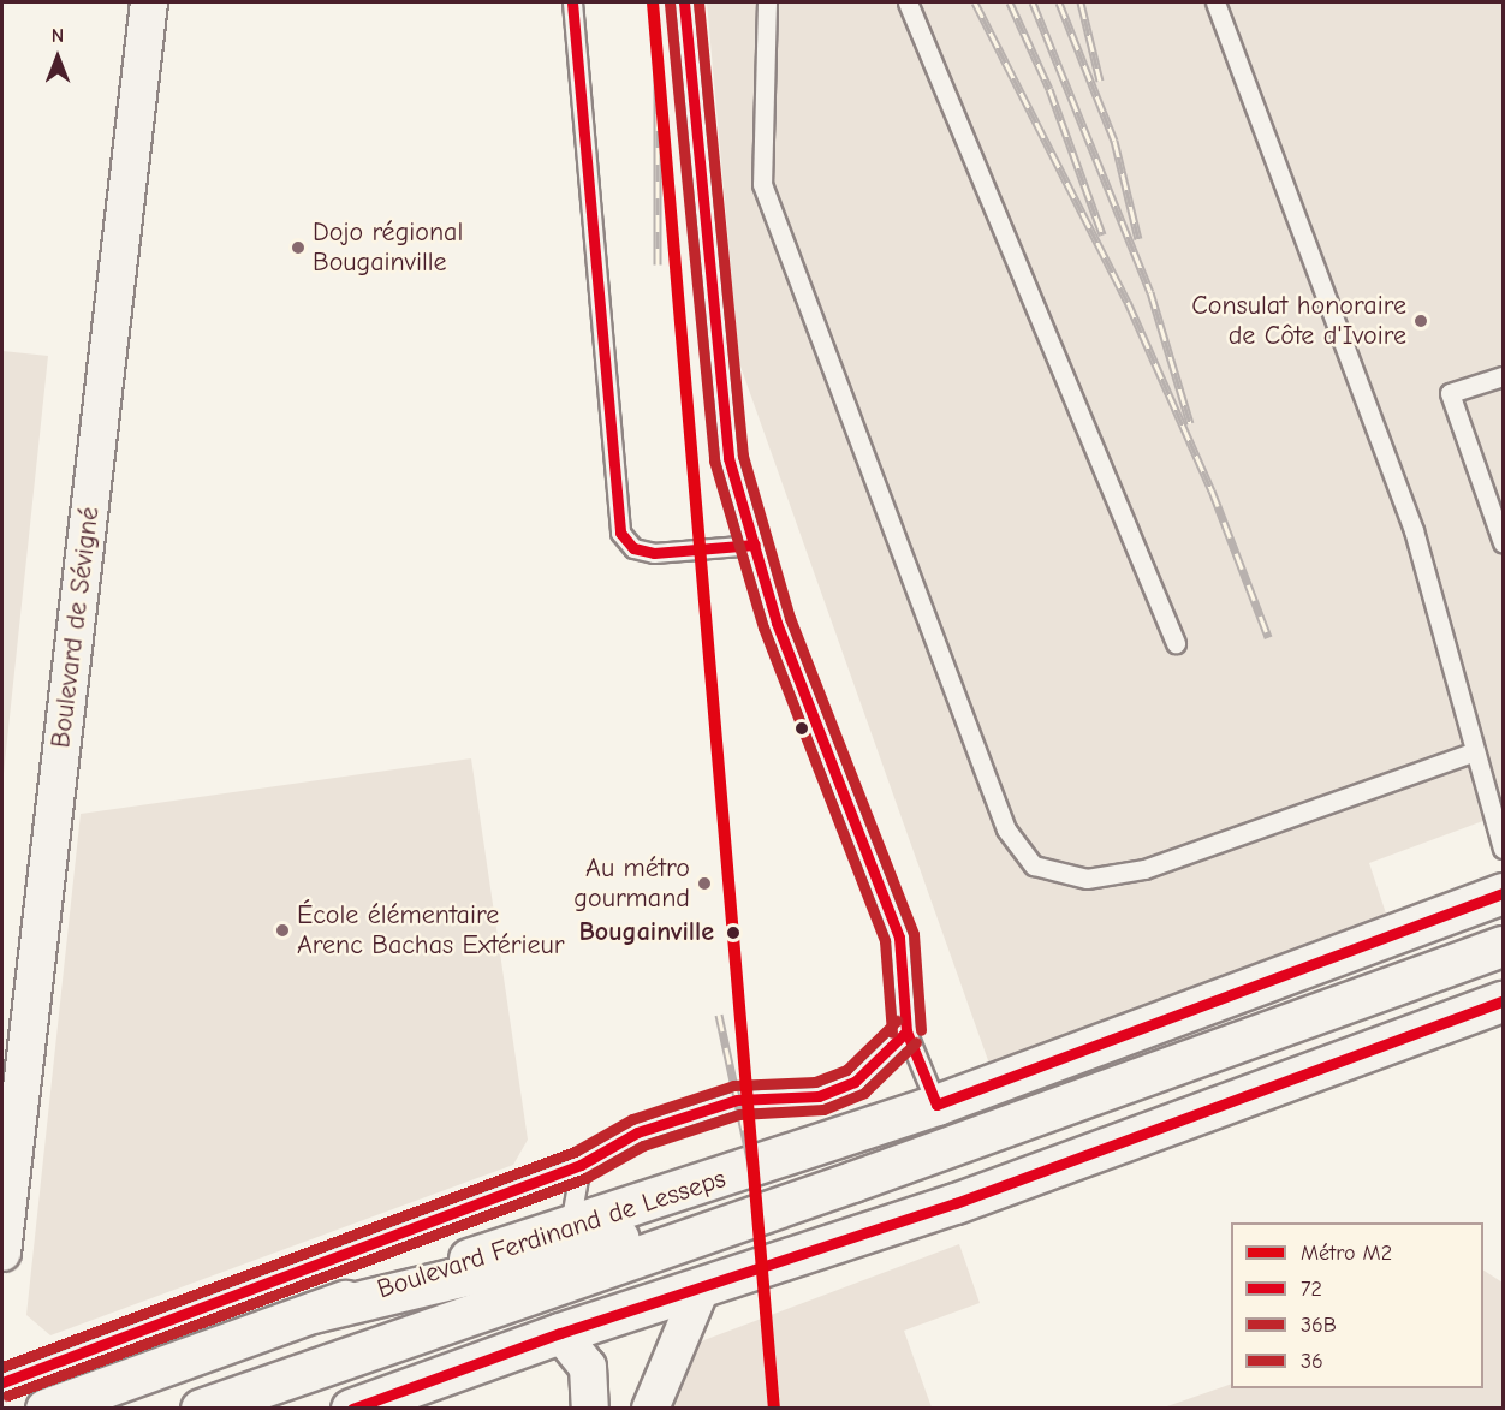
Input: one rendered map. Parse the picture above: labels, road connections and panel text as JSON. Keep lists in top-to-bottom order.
{
  "streets": {
    "main road": ["Boulevard Ferdinand de Lesseps"],
    "street": ["Boulevard de Sévigné"]
  },
  "places": [
    "Dojo régional Bougainville",
    "Consulat honoraire de Côte d'Ivoire",
    "Au métro gourmand",
    "École élémentaire Arenc Bachas Extérieur",
    "Bougainville"
  ],
  "lines": [
    "metro line M2",
    "transit line 72",
    "transit line 36",
    "transit line 36B"
  ],
  "legend": [
    "Métro M2",
    "72",
    "36B",
    "36"
  ],
  "north": "top"
}
